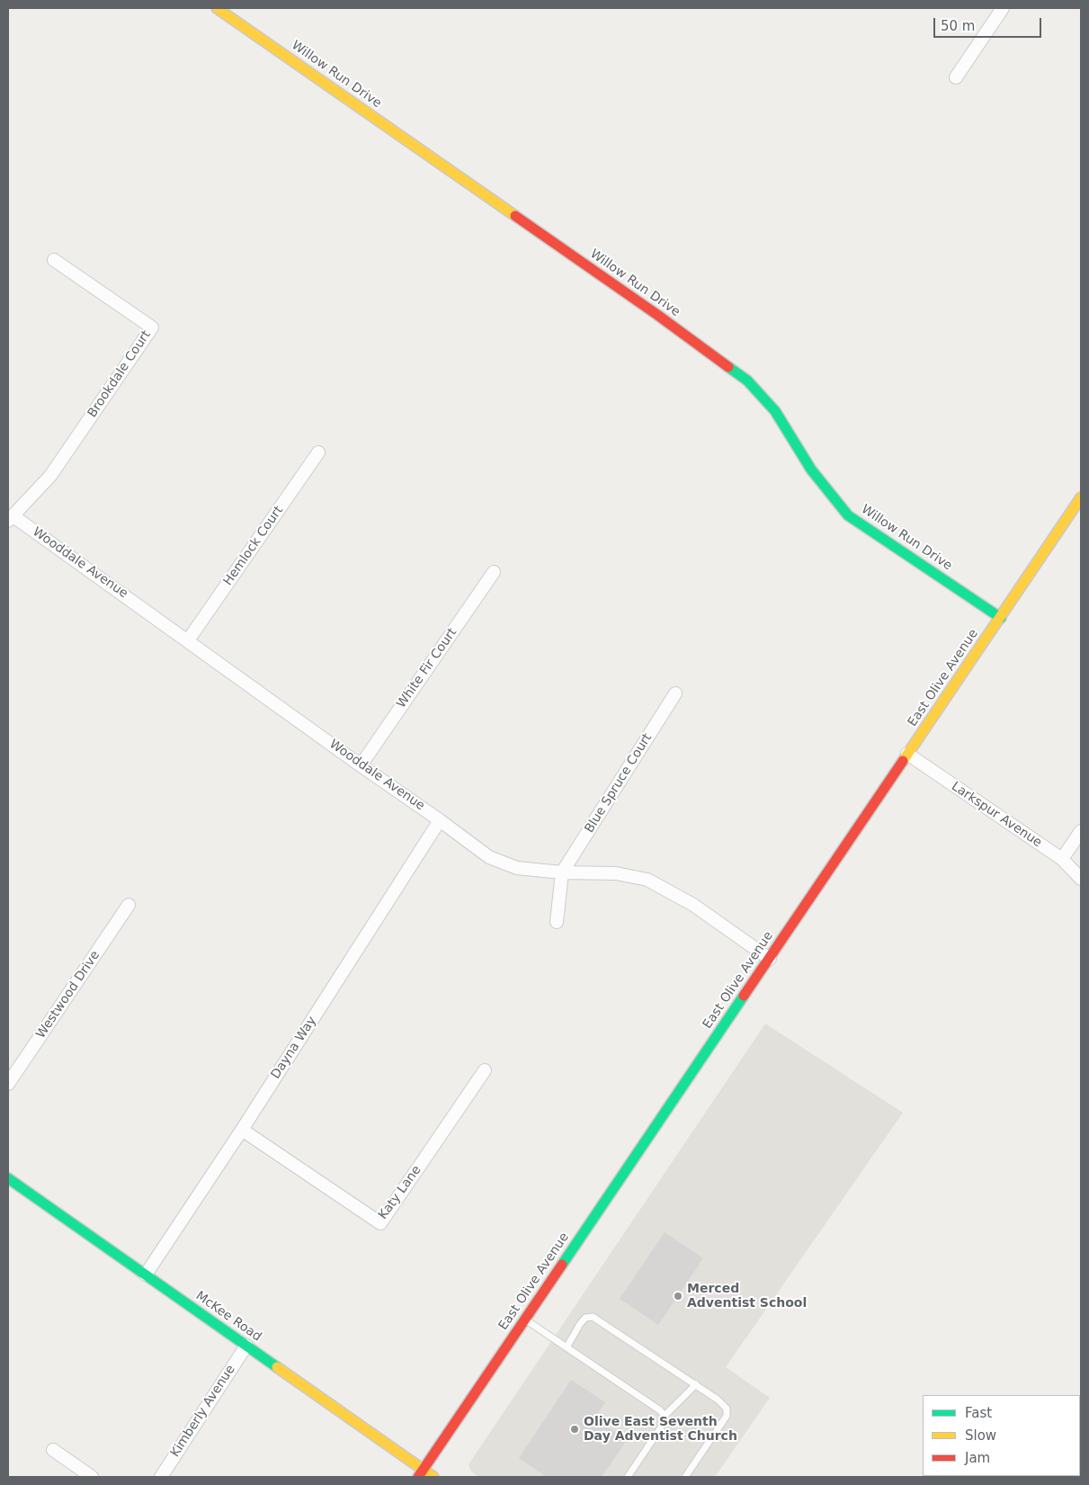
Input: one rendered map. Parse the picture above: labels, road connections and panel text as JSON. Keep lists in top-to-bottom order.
{
  "streets": {
    "street": [
      "Willow Run Drive",
      "Brookdale Court",
      "Hemlock Court",
      "Wooddale Avenue",
      "White Fir Court",
      "East Olive Avenue",
      "Blue Spruce Court",
      "Larkspur Avenue",
      "Westwood Drive",
      "Dayna Way",
      "Katy Lane",
      "McKee Road",
      "Kimberly Avenue"
    ]
  },
  "crossings": [
    ["Willow Run Drive", "East Olive Avenue"],
    ["Brookdale Court", "Wooddale Avenue"],
    ["Hemlock Court", "Wooddale Avenue"],
    ["Wooddale Avenue", "White Fir Court"],
    ["Wooddale Avenue", "East Olive Avenue"],
    ["Wooddale Avenue", "Blue Spruce Court"],
    ["Wooddale Avenue", "Dayna Way"],
    ["East Olive Avenue", "Larkspur Avenue"],
    ["East Olive Avenue", "McKee Road"],
    ["Dayna Way", "Katy Lane"],
    ["Dayna Way", "McKee Road"],
    ["McKee Road", "Kimberly Avenue"]
  ],
  "places": ["Merced Adventist School", "Olive East Seventh Day Adventist Church"],
  "legend": ["Fast", "Slow", "Jam"],
  "scale_bar": "50 m"
}
